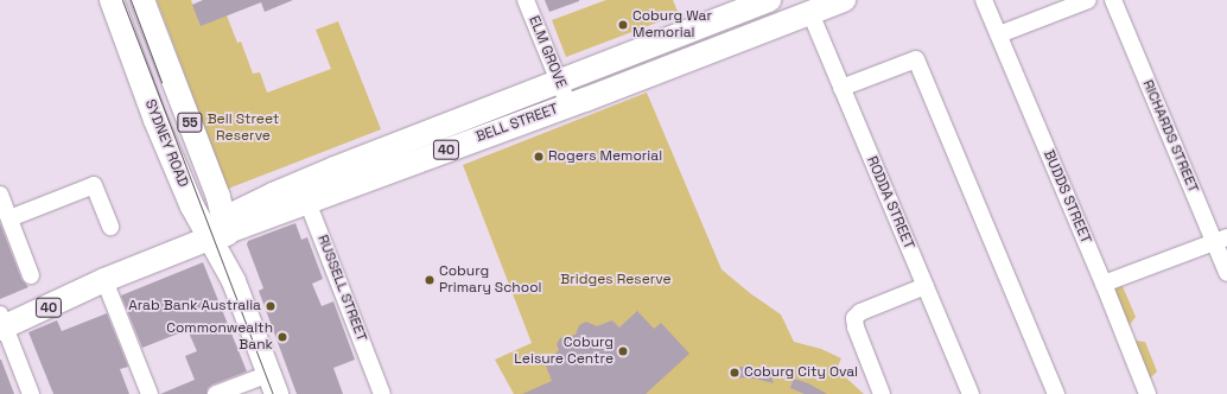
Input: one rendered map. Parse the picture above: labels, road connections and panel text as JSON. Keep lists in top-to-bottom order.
{
  "streets": {
    "highway": [
      "55",
      "BELL STREET",
      "SYDNEY ROAD",
      "40"
    ],
    "street": [
      "ELM GROVE",
      "RICHARDS STREET",
      "BUDDS STREET",
      "RODDA STREET",
      "RUSSELL STREET"
    ]
  },
  "crossings": [
    ["ELM GROVE", "BELL STREET"],
    ["BELL STREET", "SYDNEY ROAD"],
    ["BELL STREET", "RODDA STREET"],
    ["BELL STREET", "RUSSELL STREET"]
  ],
  "parks": ["Bell Street Reserve", "Bridges Reserve"],
  "places": [
    "Coburg War Memorial",
    "Rogers Memorial",
    "Coburg Primary School",
    "Arab Bank Australia",
    "Commonwealth Bank",
    "Coburg Leisure Centre",
    "Coburg City Oval"
  ]
}
